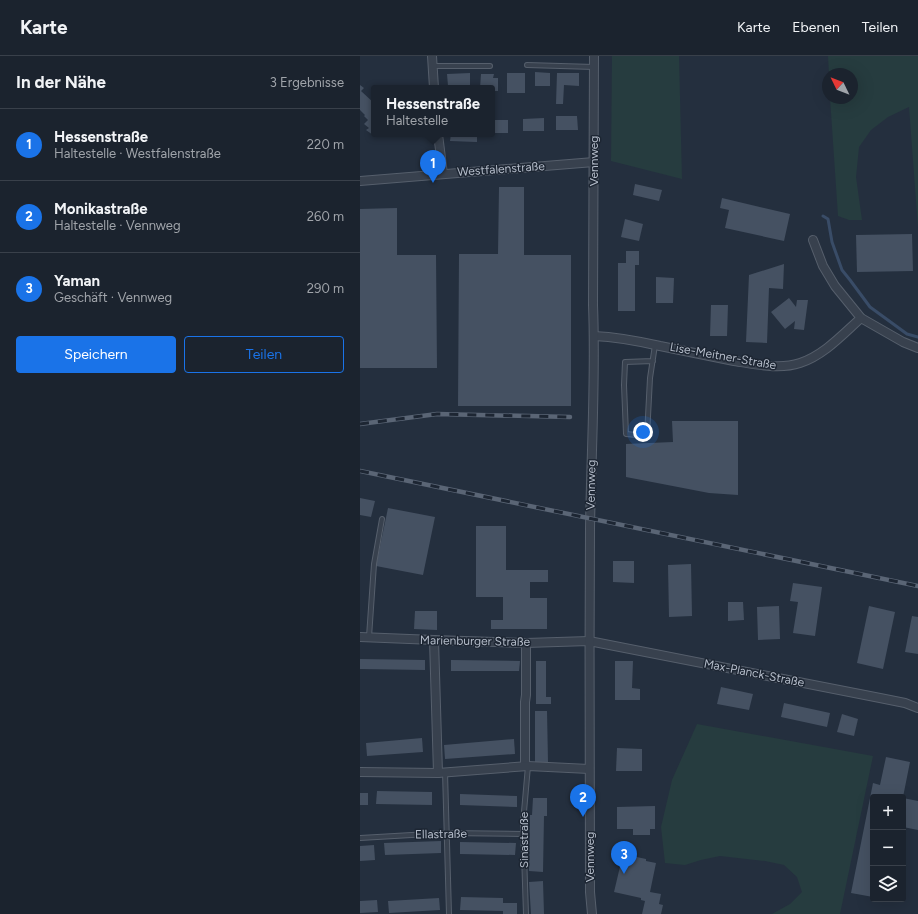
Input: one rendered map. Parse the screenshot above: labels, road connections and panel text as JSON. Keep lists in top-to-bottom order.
{
  "streets": {
    "street": [
      "Vennweg",
      "Westfalenstraße",
      "Lise-Meitner-Straße",
      "Marienburger Straße",
      "Max-Planck-Straße"
    ],
    "lane": ["Ellastraße", "Sinastraße"]
  },
  "crossings": [
    ["Vennweg", "Westfalenstraße"],
    ["Vennweg", "Lise-Meitner-Straße"],
    ["Vennweg", "Marienburger Straße"],
    ["Vennweg", "Max-Planck-Straße"],
    ["Marienburger Straße", "Max-Planck-Straße"],
    ["Ellastraße", "Sinastraße"]
  ],
  "north": "top left",
  "page": {
    "header": "Karte",
    "nav": ["Karte", "Ebenen", "Teilen"],
    "heading": ["In der Nähe", "3 Ergebnisse"],
    "popup": ["Hessenstraße", "Haltestelle"],
    "list": [
      {
        "mark": "1",
        "name": "Hessenstraße",
        "note": "Haltestelle · Westfalenstraße",
        "value": "220 m"
      },
      {
        "mark": "2",
        "name": "Monikastraße",
        "note": "Haltestelle · Vennweg",
        "value": "260 m"
      },
      {
        "mark": "3",
        "name": "Yaman",
        "note": "Geschäft · Vennweg",
        "value": "290 m"
      }
    ],
    "pins": ["1", "2", "3"],
    "buttons": ["Speichern", "Teilen"],
    "map_buttons": ["+", "−"]
  }
}
